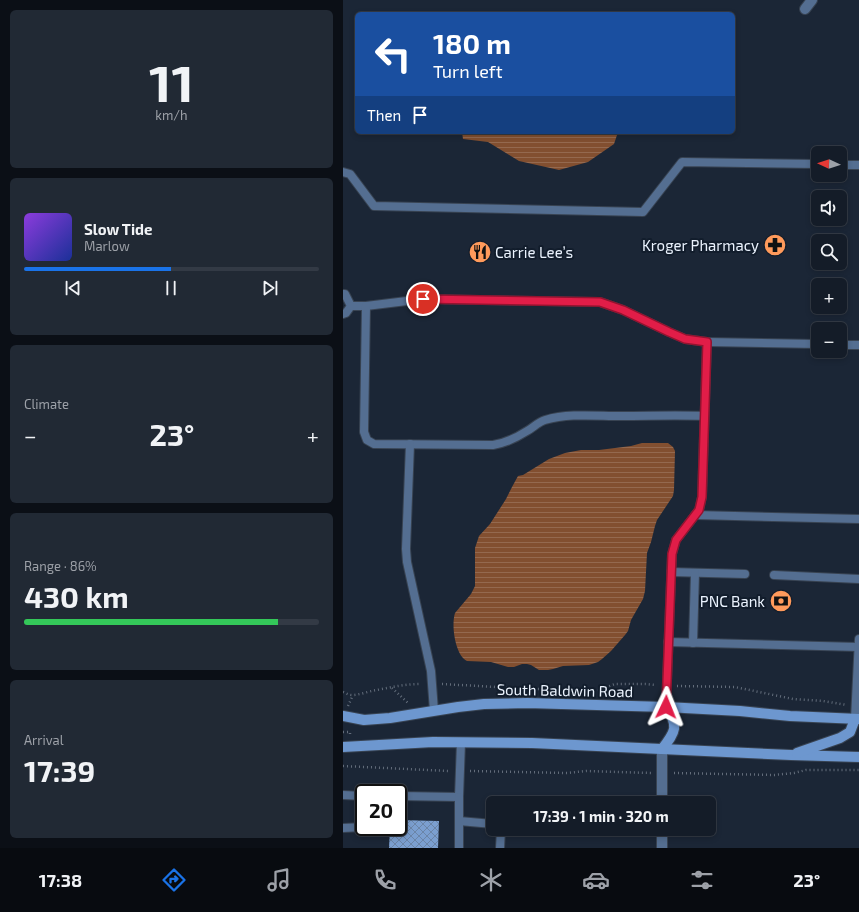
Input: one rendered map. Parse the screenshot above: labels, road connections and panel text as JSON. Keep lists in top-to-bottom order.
{
  "streets": {
    "main road": ["South Baldwin Road"]
  },
  "places": {
    "pharmacy": ["Kroger Pharmacy"],
    "restaurant": ["Carrie Lee’s"],
    "bank": ["PNC Bank"]
  },
  "north": "left",
  "page": {
    "tile": [
      ["11", "km/h"],
      "Climate",
      ["Range · 86%", "430 km"],
      ["Arrival", "17:39"]
    ],
    "turn": ["180 m", "Turn left"],
    "then": "Then",
    "map_buttons": ["+", "−"],
    "song": ["Slow Tide", "Marlow"],
    "heat": ["−", "23°", "+"],
    "limit": "20",
    "trip": "17:39 · 1 min · 320 m",
    "tabs": ["17:38", "23°"]
  }
}
